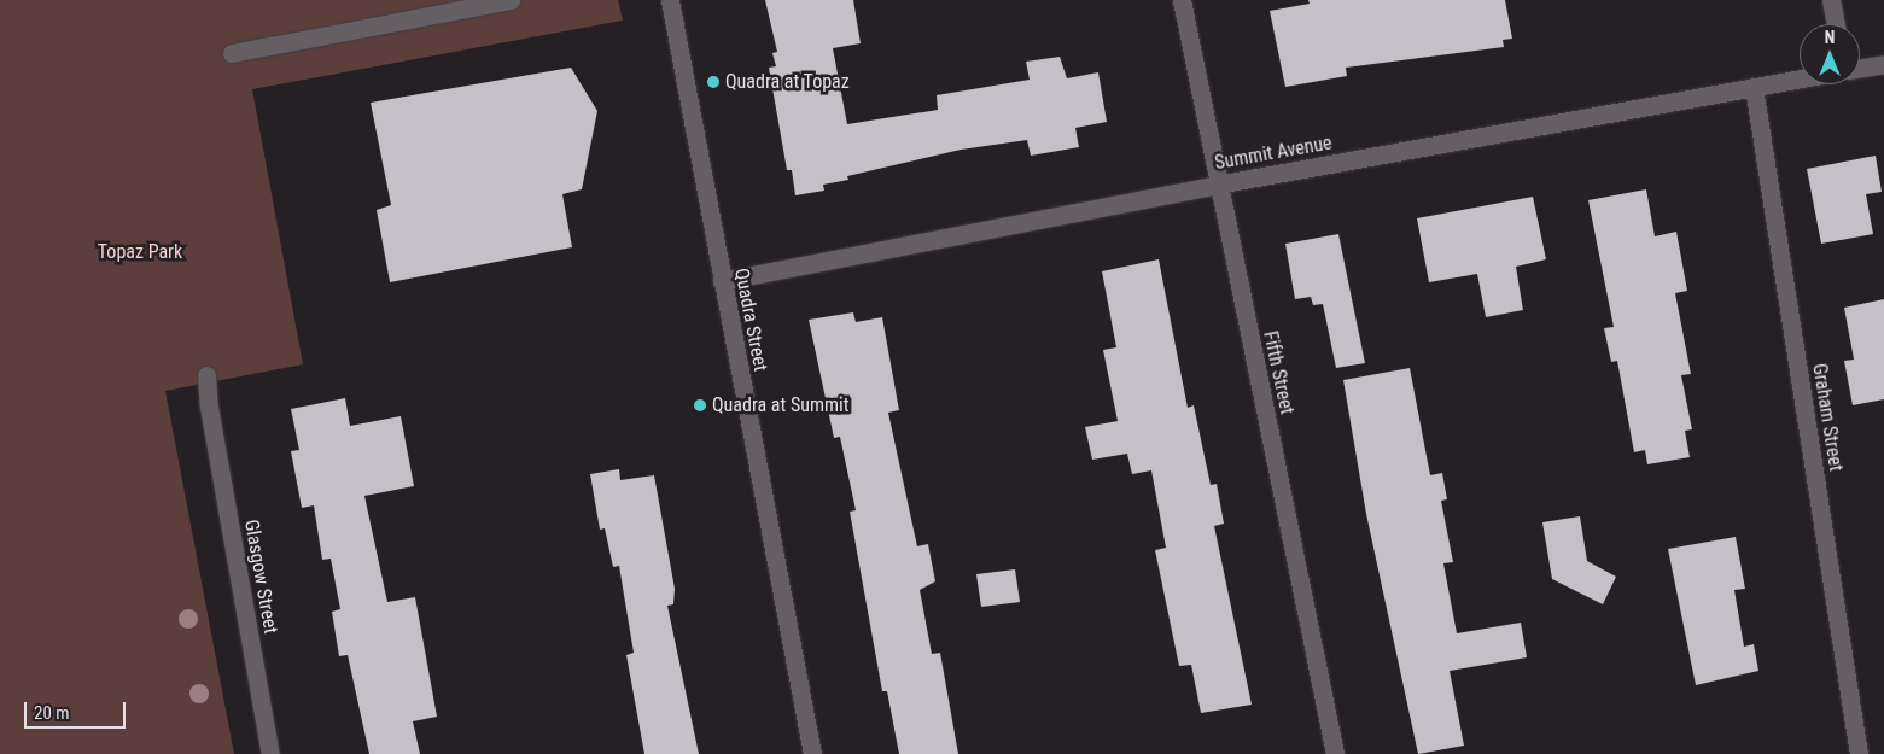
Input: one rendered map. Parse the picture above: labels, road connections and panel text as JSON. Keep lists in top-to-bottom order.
{
  "streets": {
    "street": [
      "Summit Avenue",
      "Quadra Street",
      "Fifth Street",
      "Graham Street",
      "Glasgow Street"
    ]
  },
  "crossings": [
    ["Summit Avenue", "Quadra Street"],
    ["Summit Avenue", "Fifth Street"],
    ["Summit Avenue", "Graham Street"]
  ],
  "parks": ["Topaz Park"],
  "places": ["Quadra at Topaz", "Quadra at Summit"],
  "scale_bar": "20 m",
  "north": "top"
}
